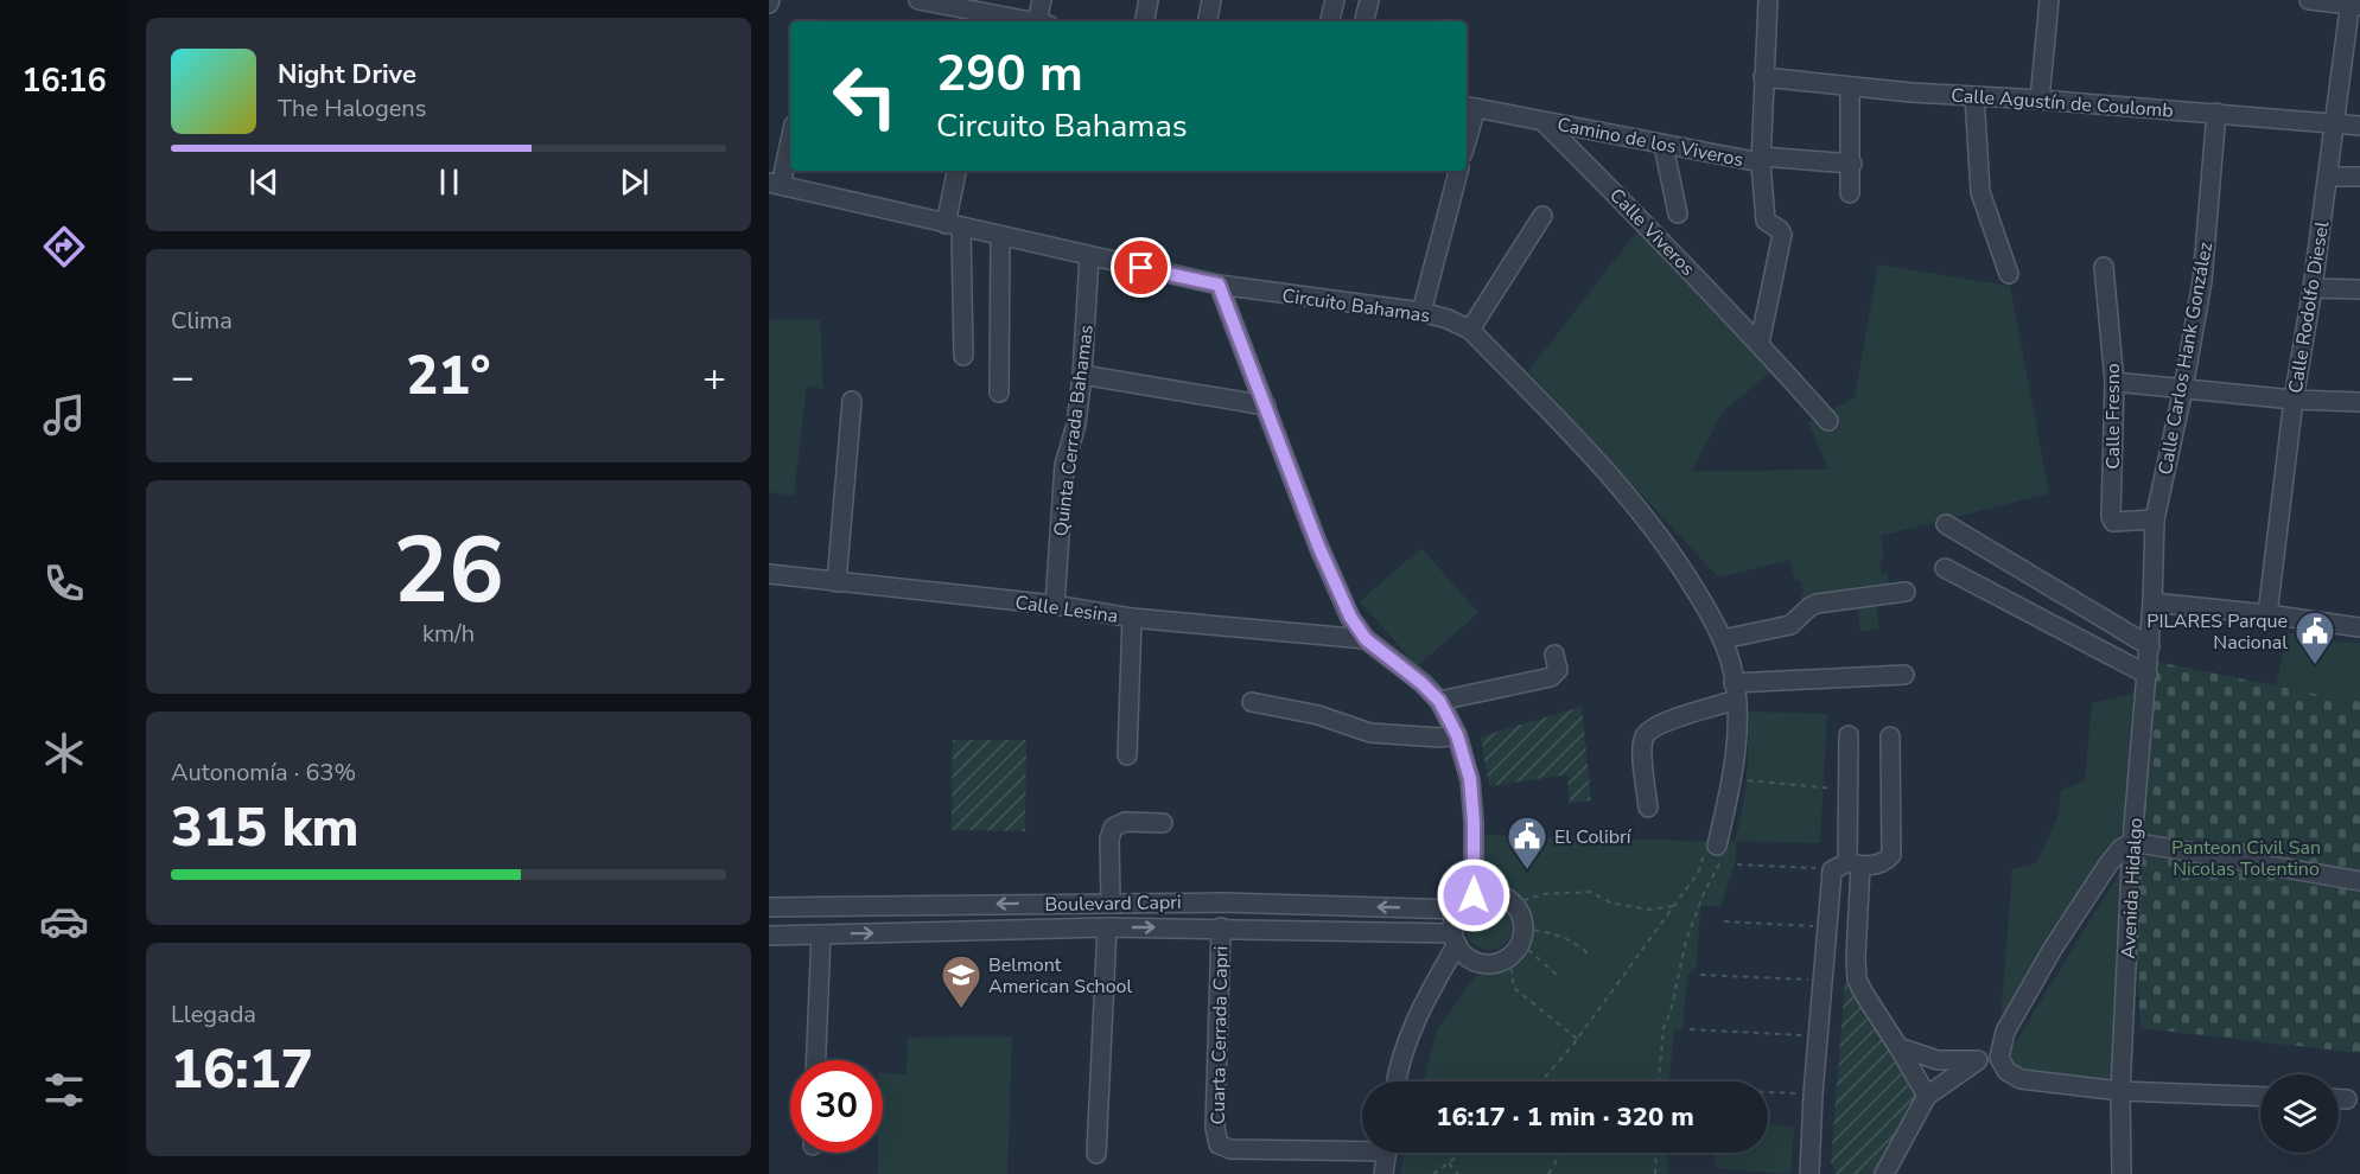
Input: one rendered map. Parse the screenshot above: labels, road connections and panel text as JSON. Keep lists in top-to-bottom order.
{
  "streets": {
    "street": [
      "Calle Agustín de Coulomb",
      "Camino de los Viveros",
      "Calle Viveros",
      "Circuito Bahamas",
      "Calle Rodolfo Diesel",
      "Calle Carlos Hank González",
      "Calle Fresno",
      "Quinta Cerrada Bahamas",
      "Calle Lesina",
      "Avenida Hidalgo",
      "Boulevard Capri",
      "Cuarta Cerrada Capri"
    ]
  },
  "crossings": [
    ["Calle Agustín de Coulomb", "Camino de los Viveros"],
    ["Calle Agustín de Coulomb", "Calle Rodolfo Diesel"],
    ["Calle Agustín de Coulomb", "Calle Carlos Hank González"],
    ["Camino de los Viveros", "Calle Viveros"],
    ["Circuito Bahamas", "Quinta Cerrada Bahamas"],
    ["Calle Carlos Hank González", "Calle Fresno"],
    ["Calle Carlos Hank González", "Avenida Hidalgo"],
    ["Quinta Cerrada Bahamas", "Calle Lesina"],
    ["Boulevard Capri", "Cuarta Cerrada Capri"]
  ],
  "parks": ["Panteon Civil San Nicolas Tolentino"],
  "places": {
    "public building": ["PILARES Parque Nacional", "El Colibrí"],
    "school or university": ["Belmont American School"]
  },
  "page": {
    "tabs": "16:16",
    "turn": ["290 m", "Circuito Bahamas"],
    "song": ["Night Drive", "The Halogens"],
    "tile": [
      "Clima",
      ["26", "km/h"],
      ["Autonomía · 63%", "315 km"],
      ["Llegada", "16:17"]
    ],
    "heat": ["−", "21°", "+"],
    "limit": "30",
    "trip": "16:17 · 1 min · 320 m"
  }
}
